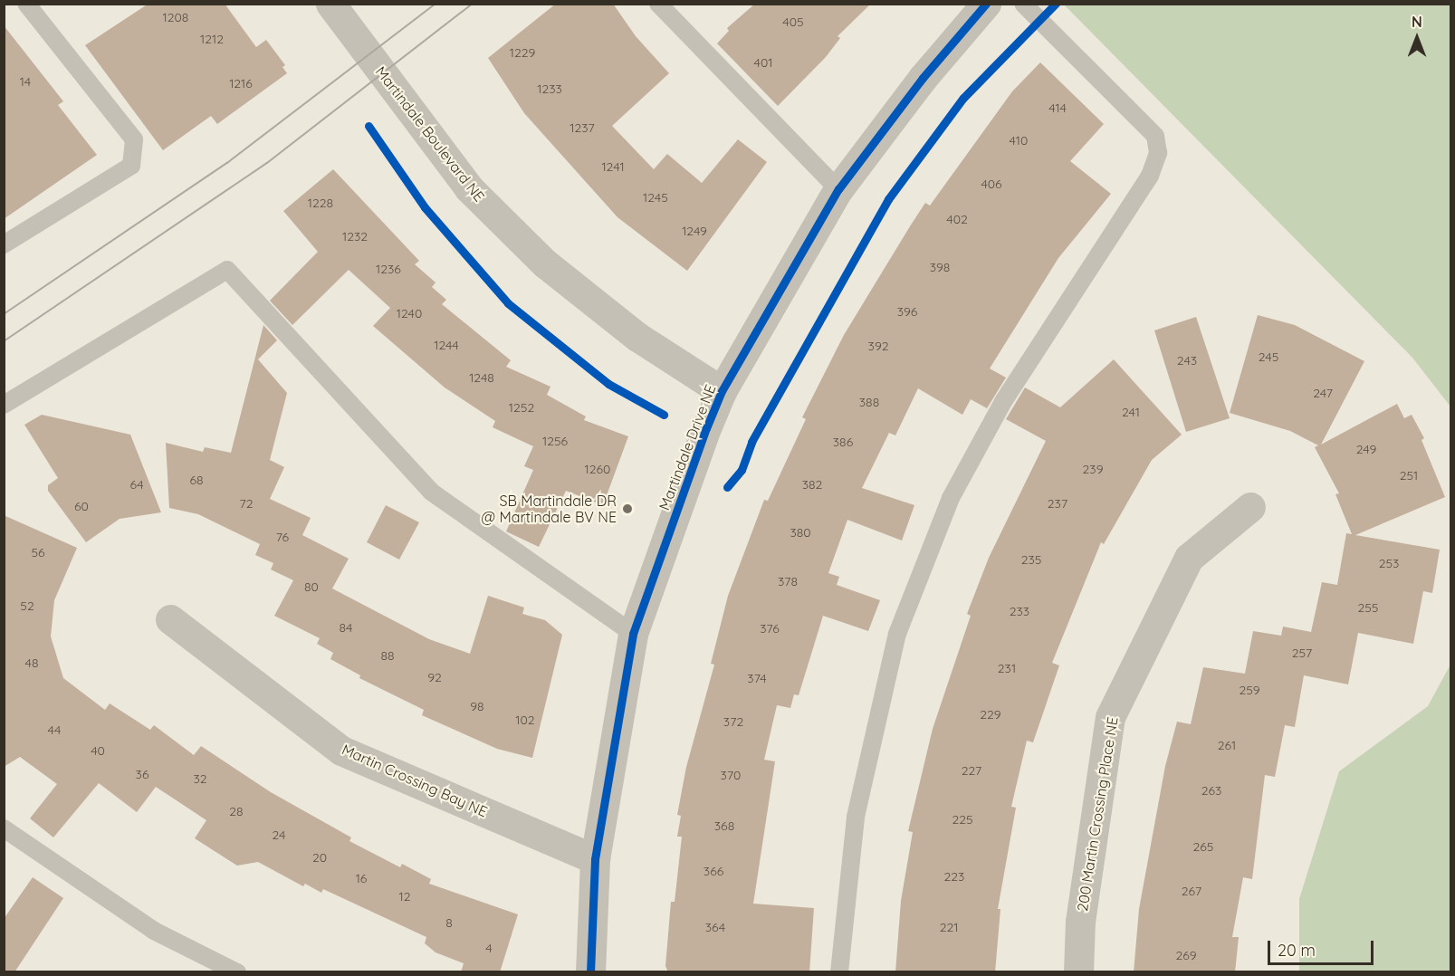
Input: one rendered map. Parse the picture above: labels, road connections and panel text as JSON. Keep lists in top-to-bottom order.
{
  "streets": {
    "street": [
      "Martindale Boulevard NE",
      "Martindale Drive NE",
      "Martin Crossing Bay NE",
      "200 Martin Crossing Place NE"
    ]
  },
  "crossings": [
    ["Martindale Boulevard NE", "Martindale Drive NE"],
    ["Martindale Drive NE", "Martin Crossing Bay NE"]
  ],
  "places": ["SB Martindale DR @ Martindale BV NE"],
  "house_numbers": [
    "1208",
    "405",
    "1212",
    "1229",
    "401",
    "14",
    "1216",
    "1233",
    "414",
    "1237",
    "410",
    "1241",
    "406",
    "1245",
    "1228",
    "402",
    "1249",
    "1232",
    "398",
    "1236",
    "396",
    "1240",
    "1244",
    "392",
    "245",
    "243",
    "1248",
    "247",
    "388",
    "1252",
    "241",
    "1256",
    "386",
    "249",
    "1260",
    "239",
    "251",
    "68",
    "64",
    "382",
    "72",
    "237",
    "60",
    "380",
    "76",
    "56",
    "235",
    "253",
    "378",
    "80",
    "52",
    "255",
    "233",
    "84",
    "376",
    "257",
    "88",
    "48",
    "231",
    "92",
    "374",
    "259",
    "98",
    "229",
    "102",
    "372",
    "44",
    "261",
    "40",
    "227",
    "36",
    "370",
    "32",
    "263",
    "28",
    "225",
    "368",
    "24",
    "265",
    "20",
    "366",
    "223",
    "16",
    "267",
    "12",
    "8",
    "364",
    "221",
    "4",
    "269"
  ],
  "scale_bar": "20 m",
  "north": "top"
}
